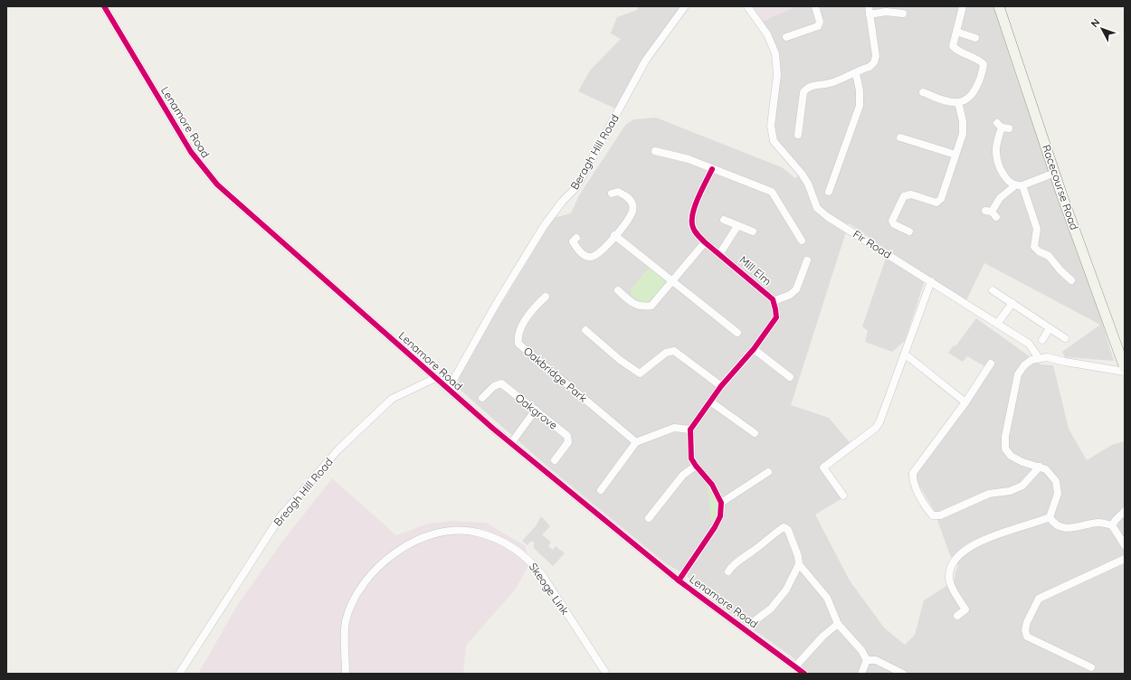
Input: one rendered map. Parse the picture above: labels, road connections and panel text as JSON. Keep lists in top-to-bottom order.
{
  "streets": {
    "street": [
      "Lenamore Road",
      "Beragh Hill Road",
      "Racecourse Road",
      "Fir Road",
      "Mill Elm",
      "Oakbridge Park",
      "Oakgrove",
      "Breagh Hill Road",
      "Skeoge Link"
    ]
  },
  "crossings": [
    ["Lenamore Road", "Beragh Hill Road"],
    ["Lenamore Road", "Breagh Hill Road"]
  ],
  "north": "top left"
}
